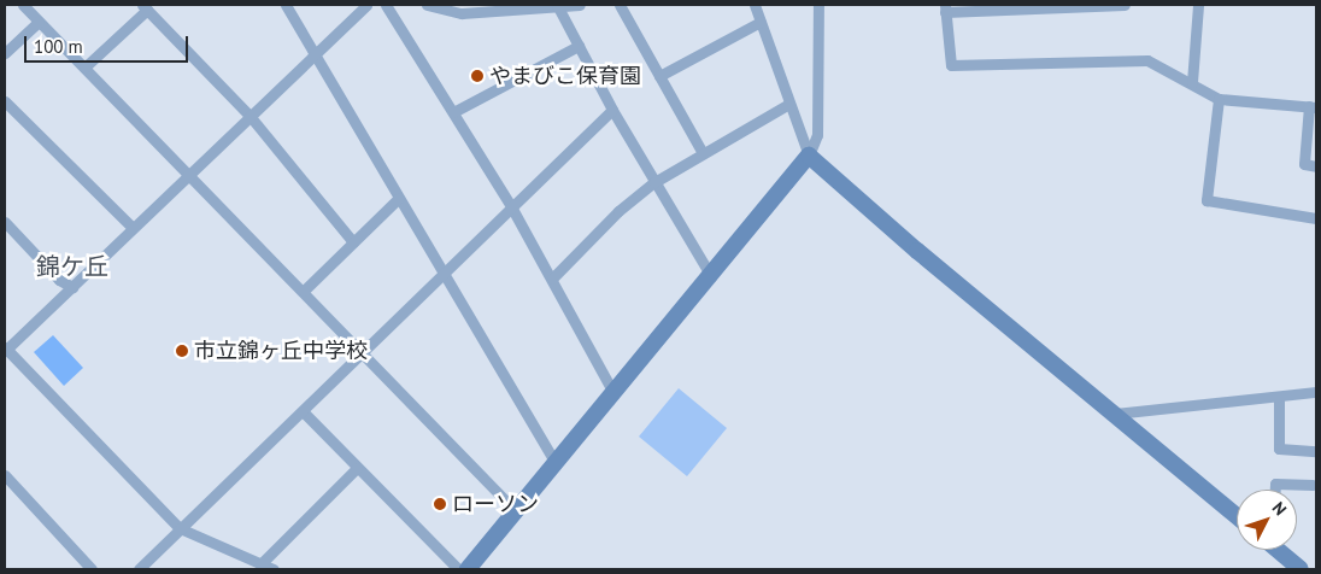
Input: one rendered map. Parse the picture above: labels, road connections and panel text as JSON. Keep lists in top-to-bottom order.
{
  "districts": ["錦ケ丘"],
  "places": ["やまびこ保育園", "市立錦ヶ丘中学校", "ローソン"],
  "scale_bar": "100 m",
  "north": "top right"
}
